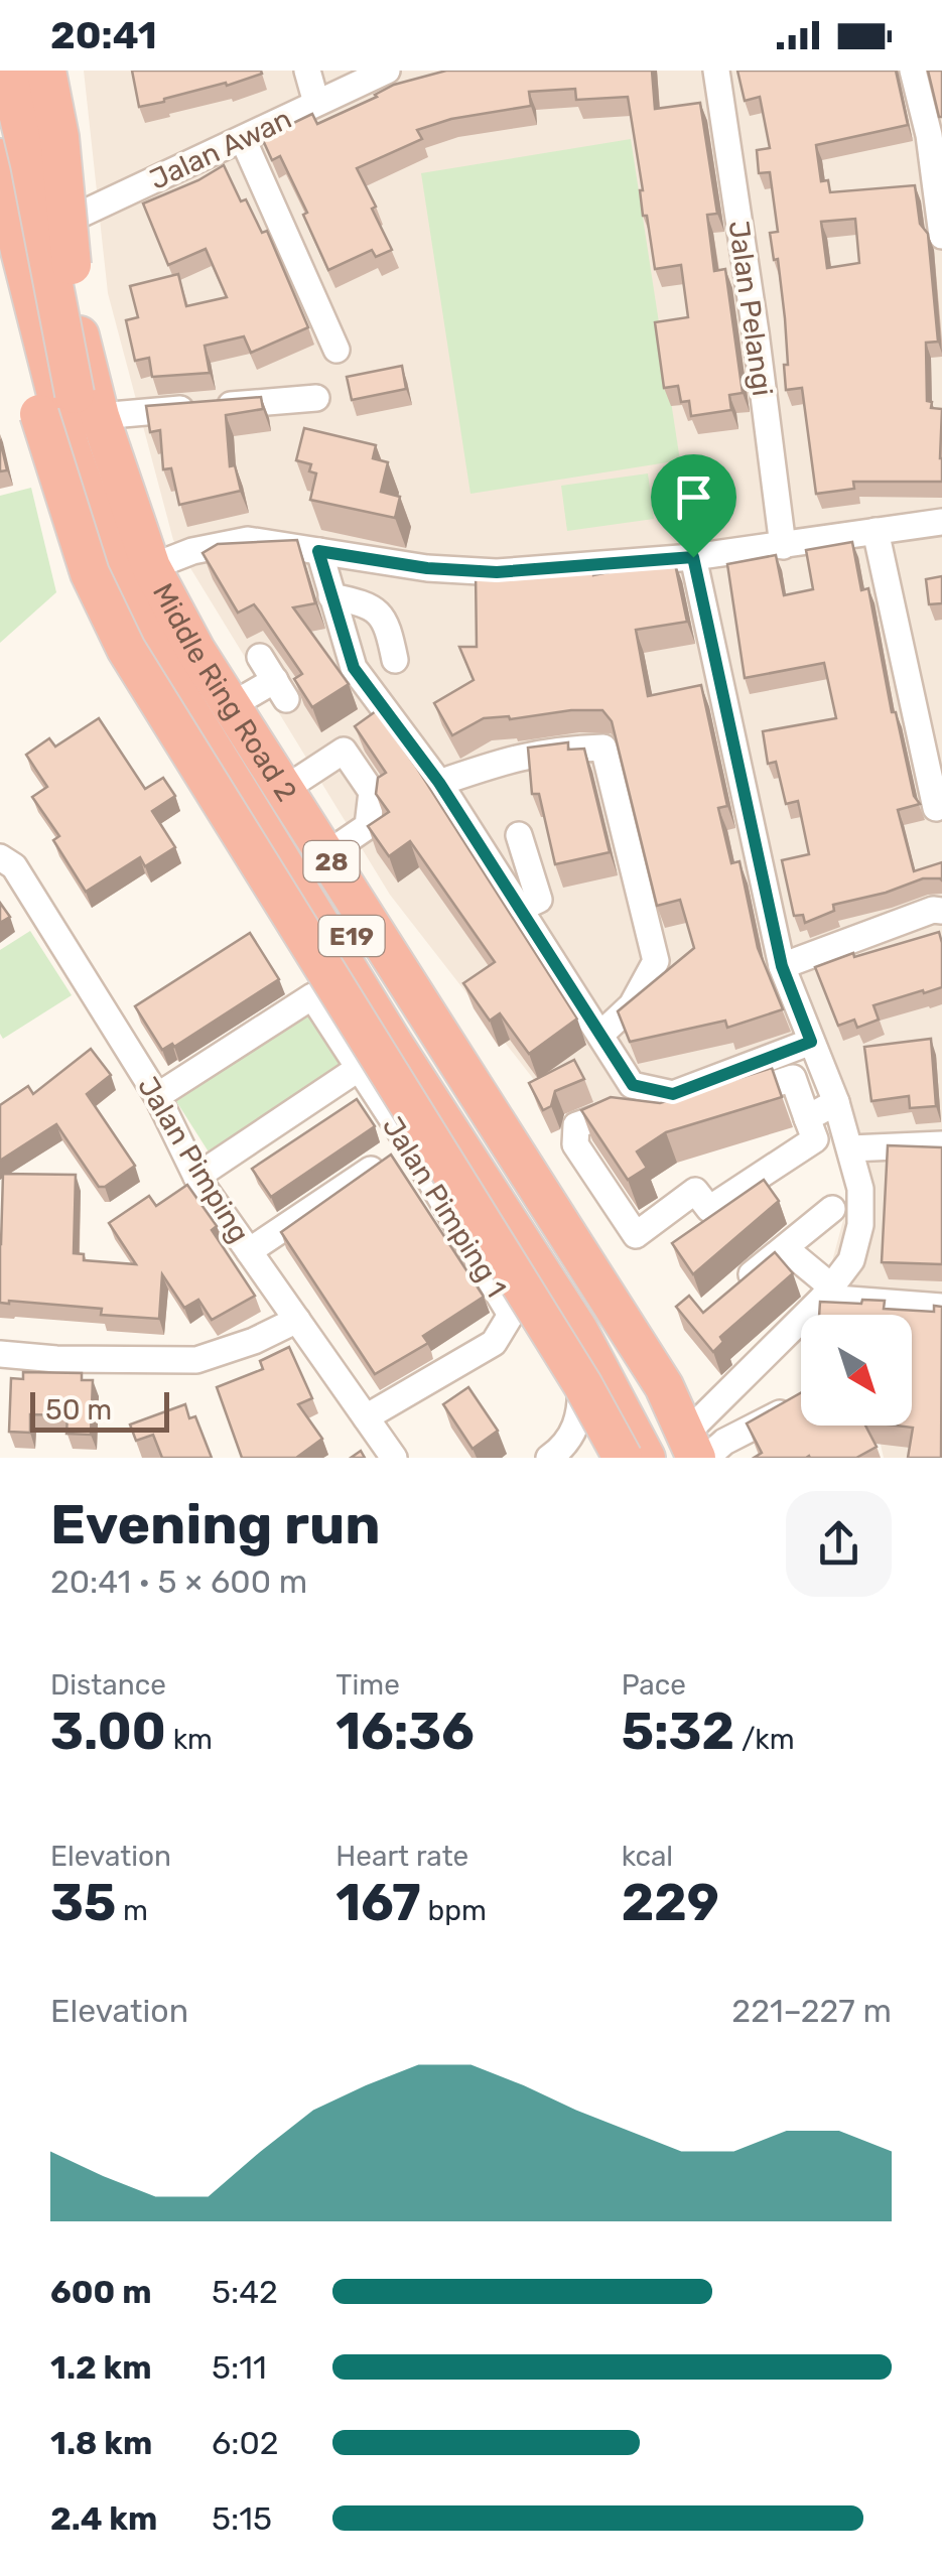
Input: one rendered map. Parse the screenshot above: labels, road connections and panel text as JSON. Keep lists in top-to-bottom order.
{
  "streets": {
    "highway": ["Middle Ring Road 2", "28", "E19"],
    "street": [
      "Jalan Awan",
      "Jalan Pelangi",
      "Jalan Pimping",
      "Jalan Pimping 1"
    ]
  },
  "crossings": [
    ["Jalan Awan", "Middle Ring Road 2"],
    ["Middle Ring Road 2", "E19"],
    ["Jalan Pimping", "Jalan Pimping 1"]
  ],
  "scale_bar": "50 m",
  "north": "bottom right",
  "page": {
    "status": "20:41",
    "scale": "50 m",
    "heading": ["Evening run", "20:41 · 5 × 600 m"],
    "stats": [
      ["Distance", "3.00 km"],
      ["Time", "16:36"],
      ["Pace", "5:32 /km"],
      ["Elevation", "35 m"],
      ["Heart rate", "167 bpm"],
      ["kcal", "229"]
    ],
    "chart": ["Elevation", "221–227 m"],
    "list": [
      {
        "name": "600 m",
        "note": "5:42"
      },
      {
        "name": "1.2 km",
        "note": "5:11"
      },
      {
        "name": "1.8 km",
        "note": "6:02"
      },
      {
        "name": "2.4 km",
        "note": "5:15"
      }
    ]
  }
}
